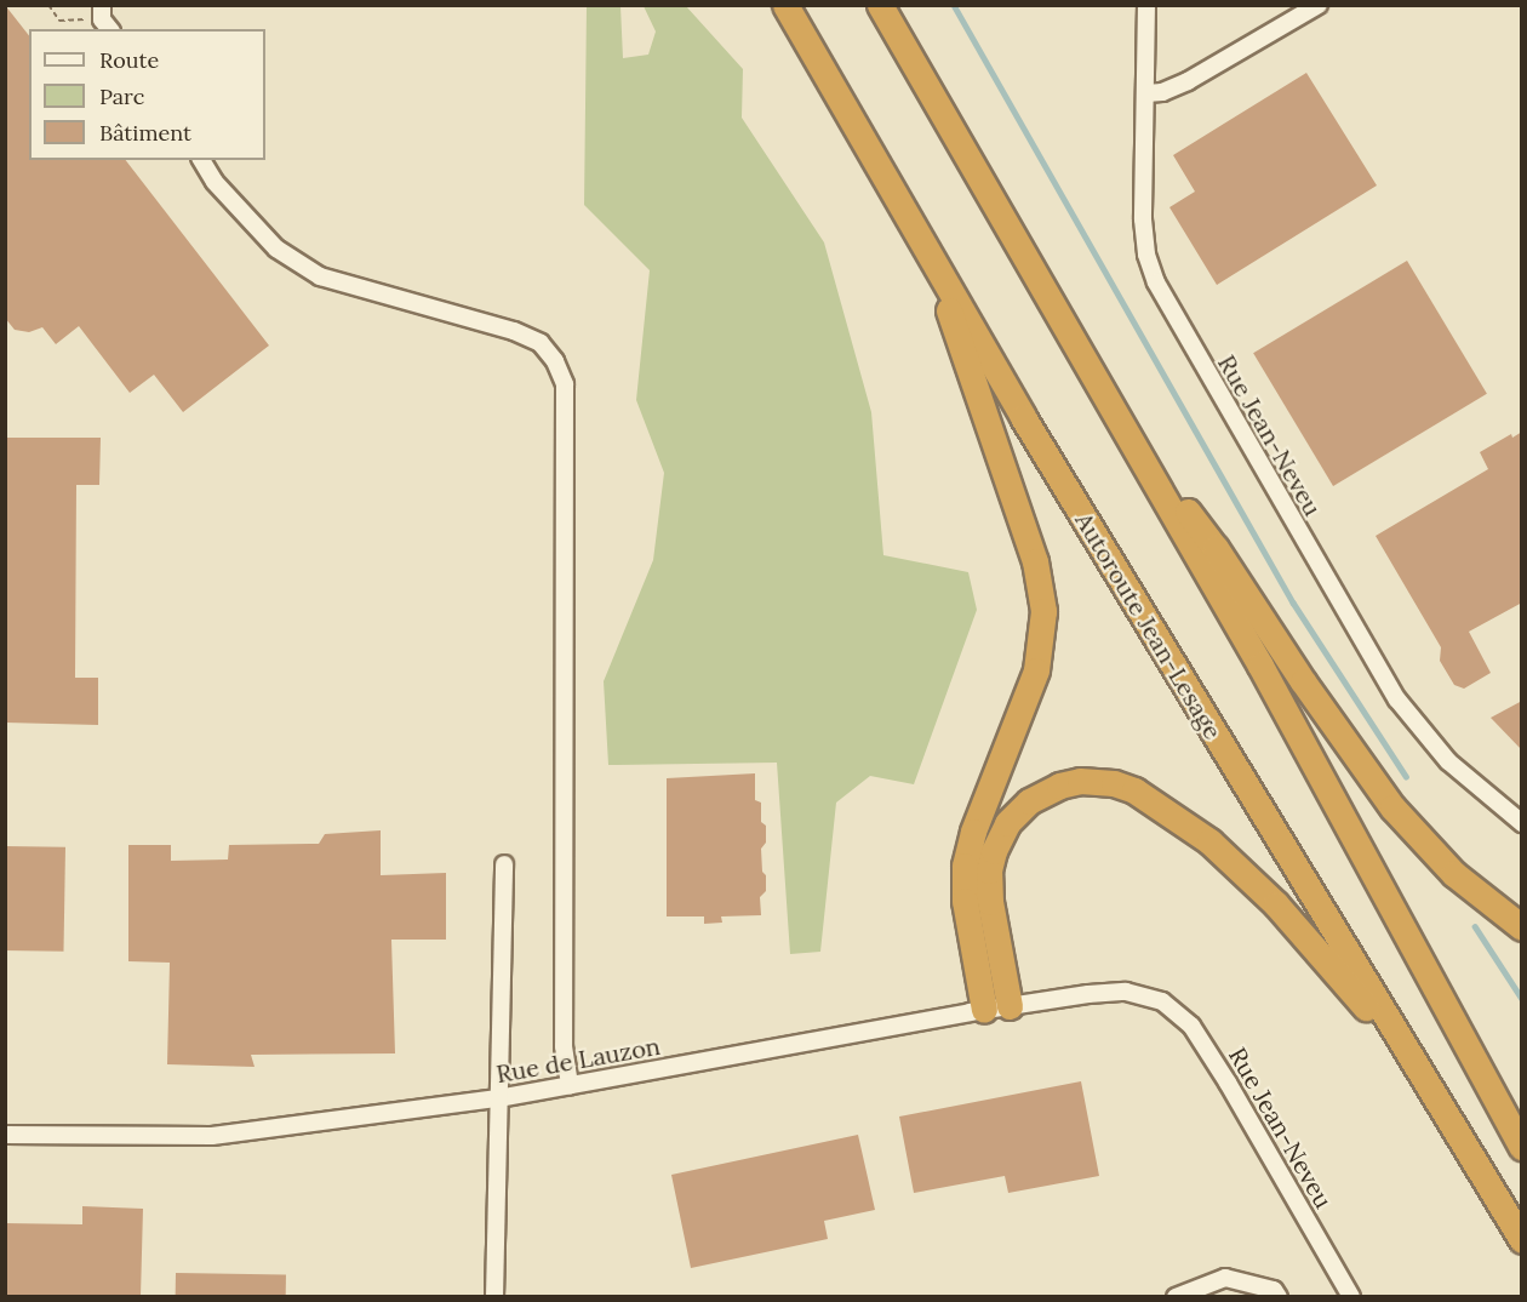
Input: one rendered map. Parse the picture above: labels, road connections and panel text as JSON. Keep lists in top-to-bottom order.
{
  "streets": {
    "highway": ["Autoroute Jean-Lesage"],
    "street": ["Rue Jean-Neveu", "Rue de Lauzon"]
  },
  "crossings": [
    ["Rue Jean-Neveu", "Rue de Lauzon"]
  ],
  "legend": ["Route", "Parc", "Bâtiment"]
}
